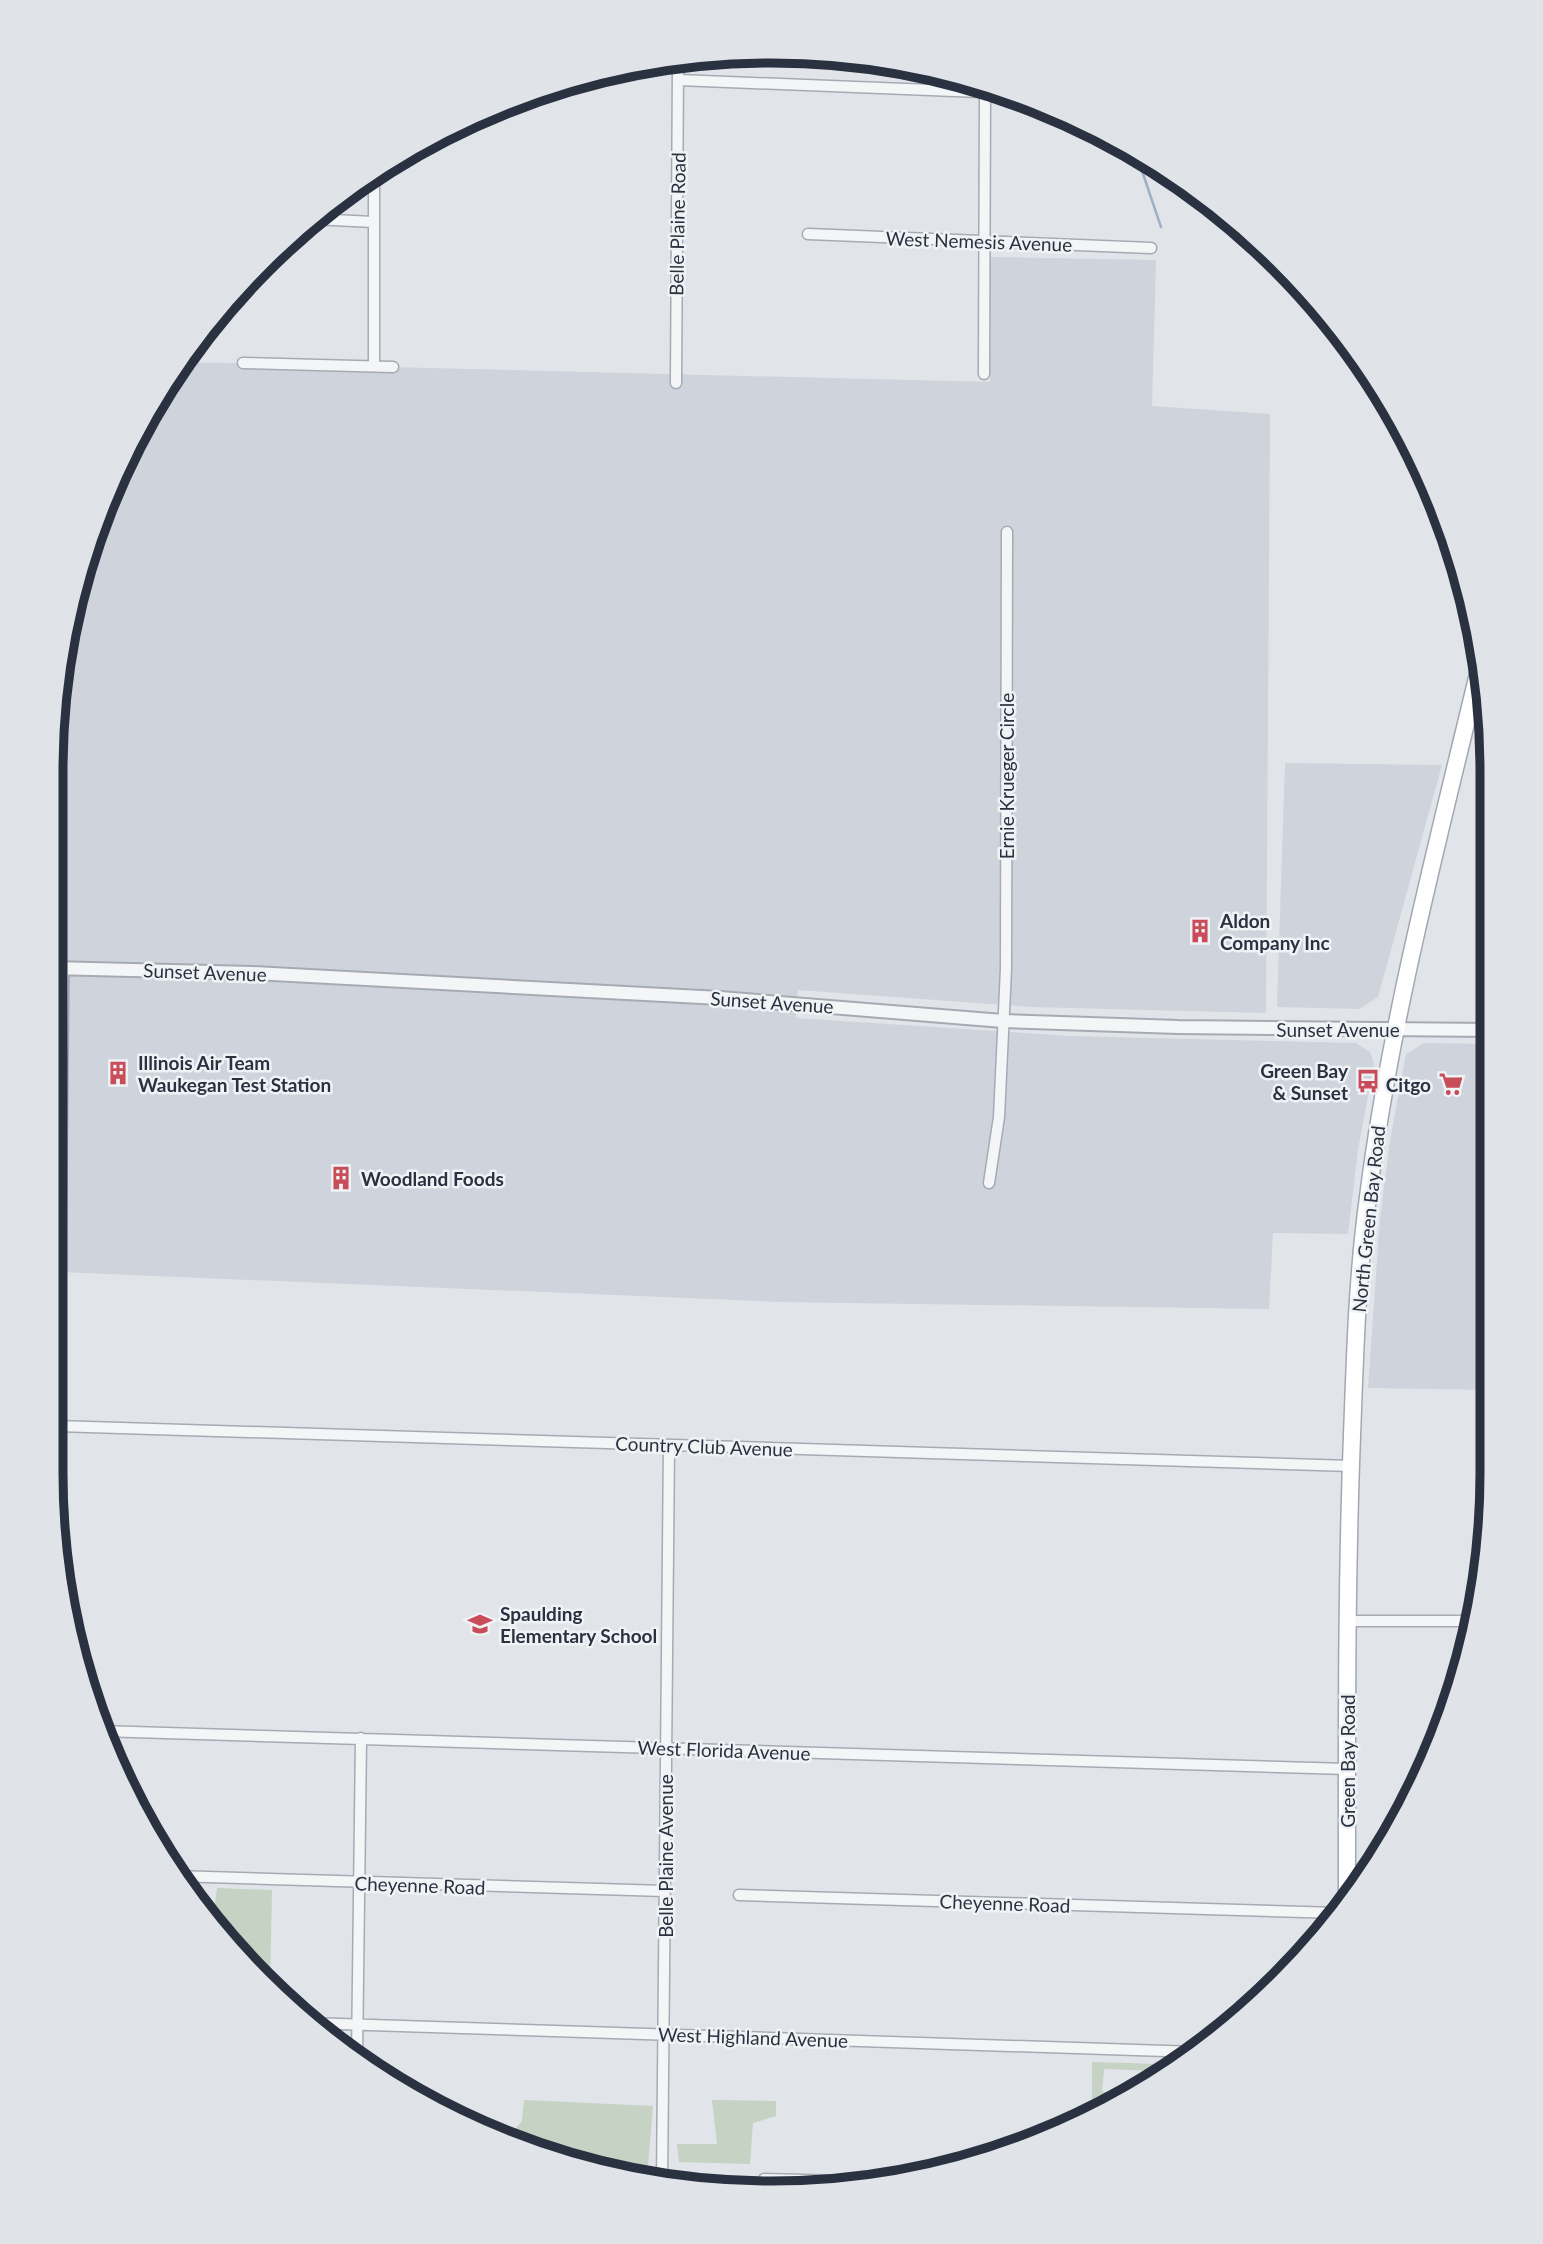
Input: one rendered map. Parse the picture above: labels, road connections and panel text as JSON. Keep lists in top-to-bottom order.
{
  "streets": {
    "main road": ["North Green Bay Road", "Green Bay Road"],
    "street": [
      "Belle Plaine Road",
      "West Nemesis Avenue",
      "Ernie Krueger Circle",
      "Sunset Avenue",
      "Country Club Avenue",
      "West Florida Avenue",
      "Belle Plaine Avenue",
      "Cheyenne Road",
      "West Highland Avenue"
    ]
  },
  "crossings": [
    ["Ernie Krueger Circle", "Sunset Avenue"],
    ["Sunset Avenue", "North Green Bay Road"],
    ["North Green Bay Road", "Country Club Avenue"],
    ["North Green Bay Road", "Green Bay Road"],
    ["Country Club Avenue", "Belle Plaine Avenue"],
    ["West Florida Avenue", "Green Bay Road"],
    ["West Florida Avenue", "Belle Plaine Avenue"],
    ["Belle Plaine Avenue", "Cheyenne Road"],
    ["Belle Plaine Avenue", "West Highland Avenue"]
  ],
  "places": {
    "building": ["Aldon Company Inc", "Illinois Air Team Waukegan Test Station", "Woodland Foods"],
    "bus stop": ["Green Bay & Sunset"],
    "supermarket": ["Citgo"],
    "school or university": ["Spaulding Elementary School"]
  }
}
